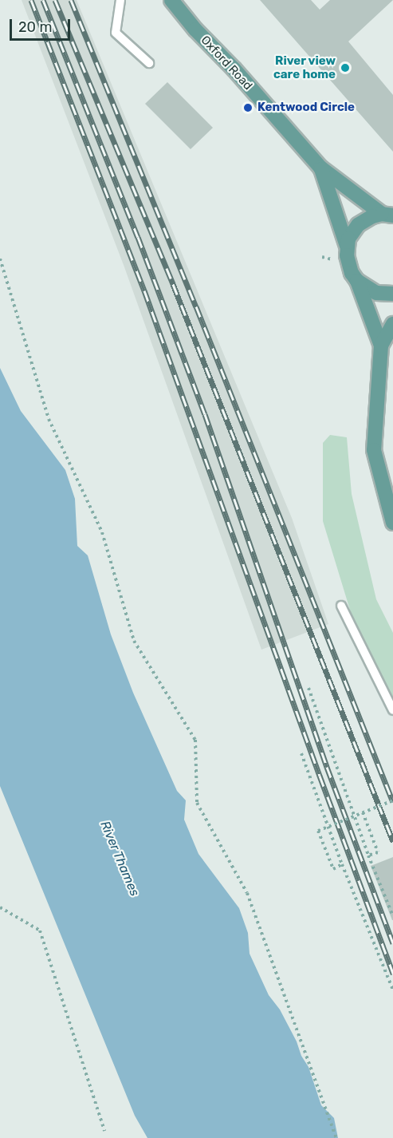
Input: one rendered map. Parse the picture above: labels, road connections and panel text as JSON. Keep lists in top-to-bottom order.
{
  "streets": {
    "main road": ["Oxford Road"]
  },
  "water": ["River Thames"],
  "places": ["River view care home", "Kentwood Circle"],
  "scale_bar": "20 m"
}
